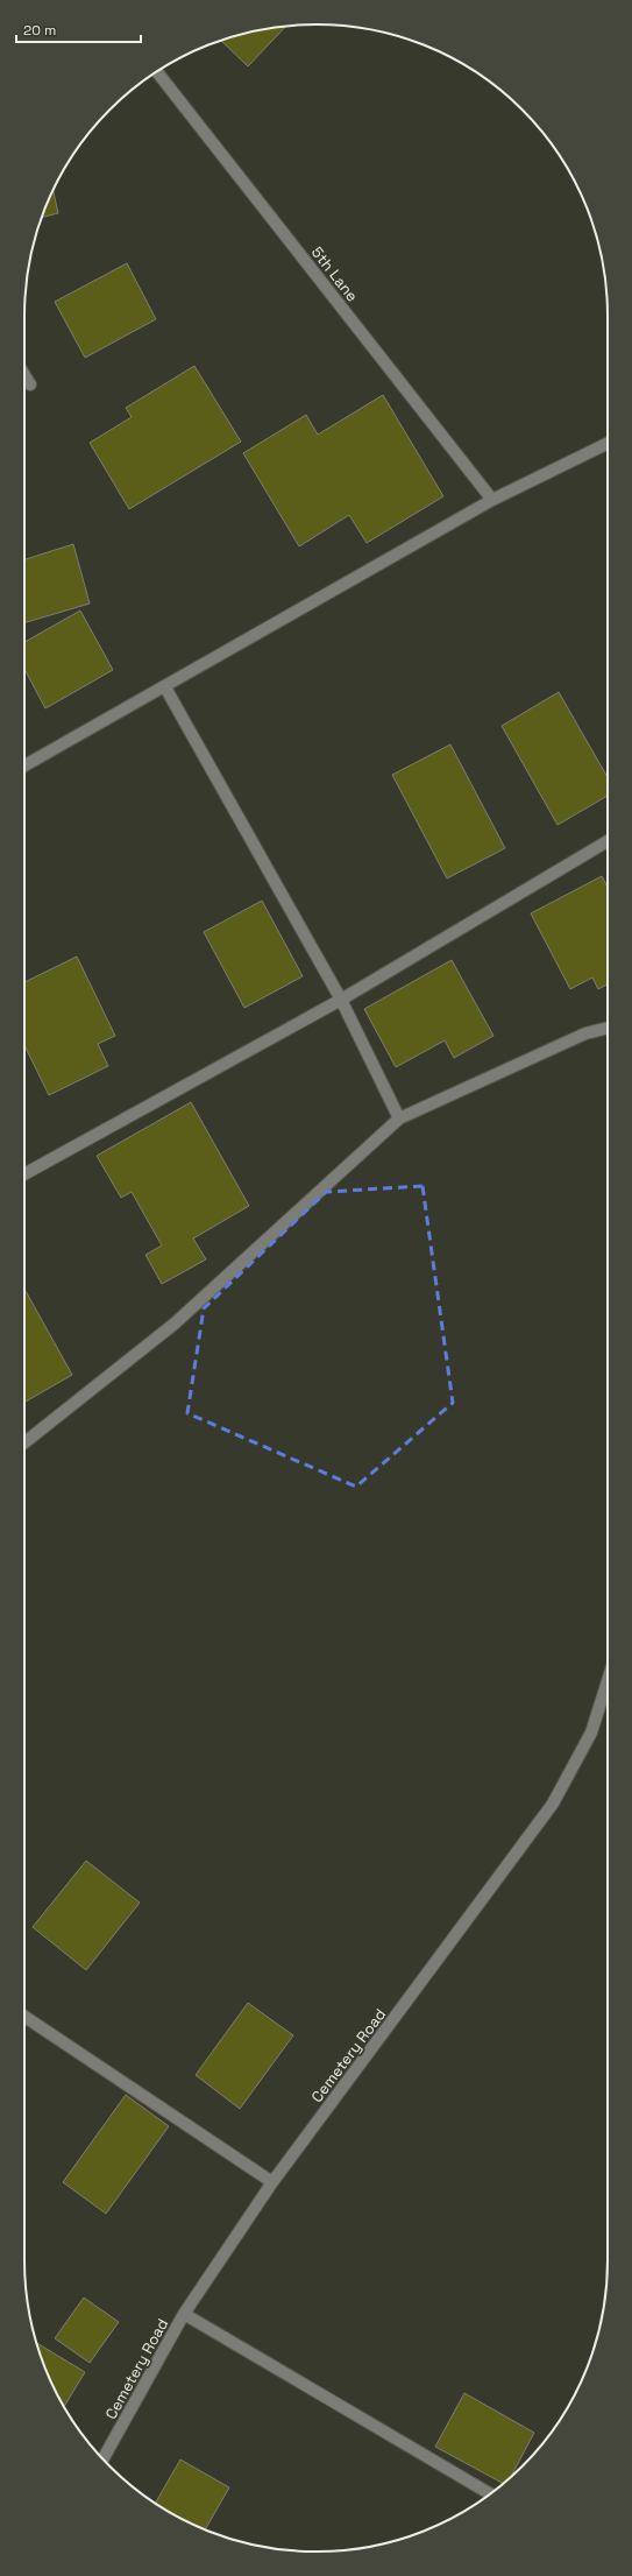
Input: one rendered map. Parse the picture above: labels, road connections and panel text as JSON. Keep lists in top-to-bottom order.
{
  "streets": {
    "street": ["5th Lane", "Cemetery Road"]
  },
  "scale_bar": "20 m"
}
